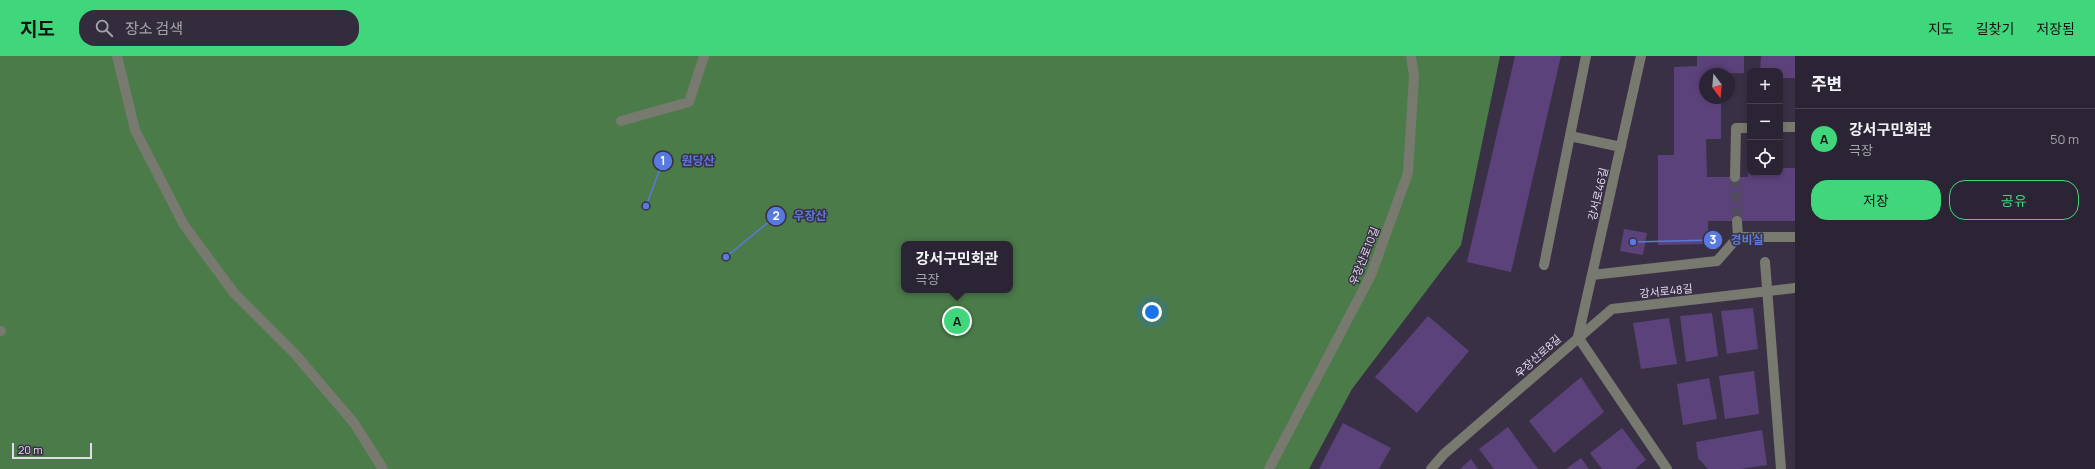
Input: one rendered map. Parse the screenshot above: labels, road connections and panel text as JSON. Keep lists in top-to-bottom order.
{
  "streets": {
    "street": [
      "강서로46길",
      "우장산로10길",
      "강서로48길",
      "우장산로8길"
    ]
  },
  "crossings": [
    ["강서로46길", "강서로48길"],
    ["강서로46길", "우장산로8길"],
    ["강서로48길", "우장산로8길"]
  ],
  "places": ["원당산", "경비실", "우장산"],
  "scale_bar": "20 m",
  "north": "bottom",
  "page": {
    "header": "지도",
    "search": "장소 검색",
    "nav": ["지도", "길찾기", "저장됨"],
    "heading": "주변",
    "map_buttons": ["+", "−"],
    "list": [
      {
        "mark": "A",
        "name": "강서구민회관",
        "note": "극장",
        "value": "50 m"
      }
    ],
    "buttons": ["저장", "공유"],
    "popup": ["강서구민회관", "극장"],
    "pins": "A",
    "scale": "20 m"
  }
}
